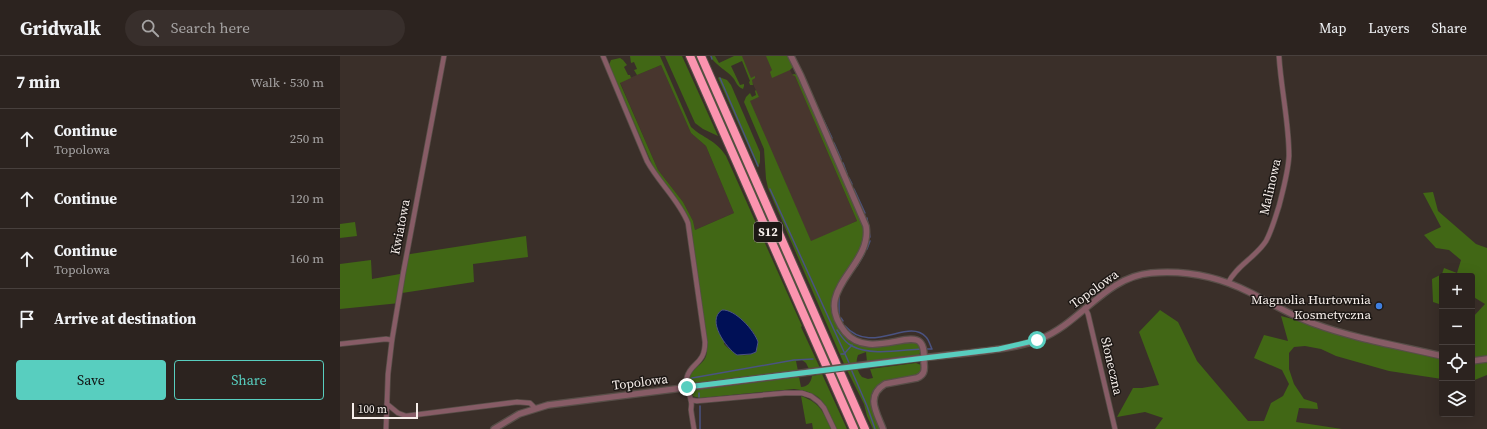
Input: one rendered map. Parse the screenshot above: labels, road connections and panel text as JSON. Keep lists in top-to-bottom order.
{
  "streets": {
    "highway": ["S12"],
    "street": [
      "Malinowa",
      "Kwiatowa",
      "Topolowa",
      "Słoneczna"
    ]
  },
  "crossings": [
    ["Malinowa", "Topolowa"],
    ["Topolowa", "Słoneczna"]
  ],
  "places": ["Magnolia Hurtownia Kosmetyczna"],
  "scale_bar": "100 m",
  "page": {
    "header": "Gridwalk",
    "search": "Search here",
    "nav": ["Map", "Layers", "Share"],
    "heading": ["7 min", "Walk · 530 m"],
    "list": [
      ["Continue", "Topolowa", "250 m"],
      ["Continue", "120 m"],
      ["Continue", "Topolowa", "160 m"],
      "Arrive at destination"
    ],
    "map_buttons": ["+", "−"],
    "buttons": ["Save", "Share"],
    "scale": "100 m"
  }
}
